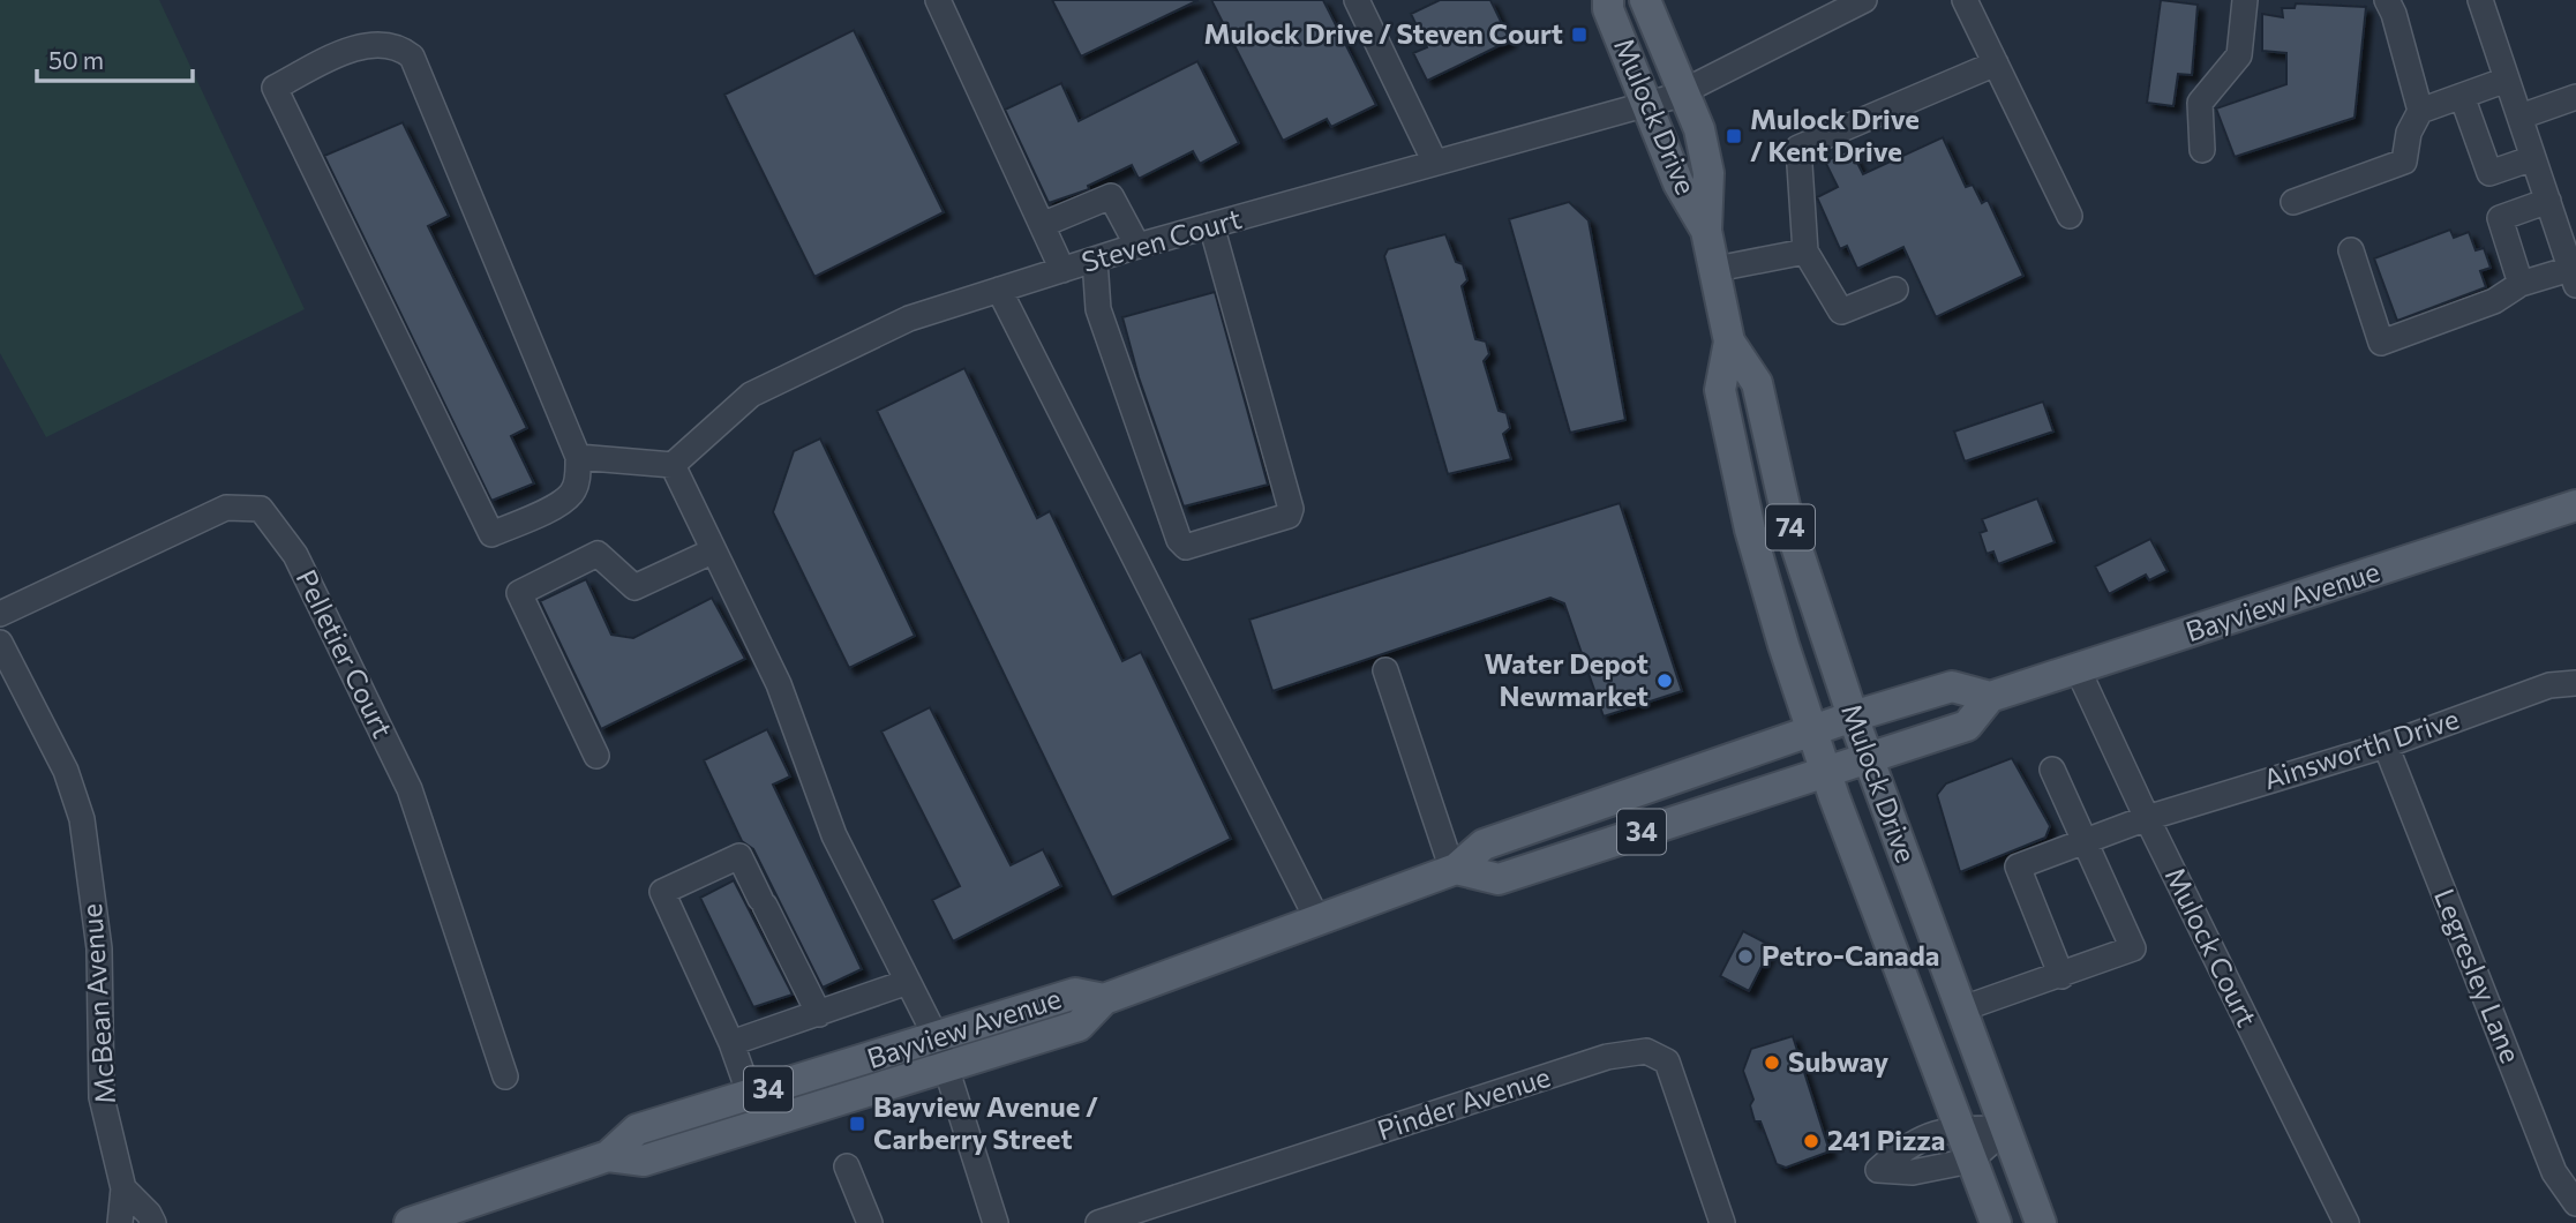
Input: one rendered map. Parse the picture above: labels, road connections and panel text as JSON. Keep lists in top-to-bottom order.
{
  "streets": {
    "main road": [
      "Mulock Drive",
      "74",
      "Bayview Avenue",
      "34"
    ],
    "street": [
      "Steven Court",
      "Pelletier Court",
      "Ainsworth Drive",
      "Mulock Court",
      "Legresley Lane",
      "McBean Avenue",
      "Pinder Avenue"
    ]
  },
  "crossings": [
    ["Mulock Drive", "Steven Court"],
    ["Mulock Drive", "34"],
    ["Bayview Avenue", "34"],
    ["Bayview Avenue", "Mulock Court"],
    ["Ainsworth Drive", "Mulock Court"],
    ["Ainsworth Drive", "Legresley Lane"]
  ],
  "places": {
    "transit": ["Mulock Drive / Steven Court", "Mulock Drive / Kent Drive", "Bayview Avenue / Carberry Street"],
    "other": [
      "Water Depot Newmarket",
      "Petro-Canada",
      "Subway",
      "241 Pizza"
    ]
  },
  "scale_bar": "50 m"
}
